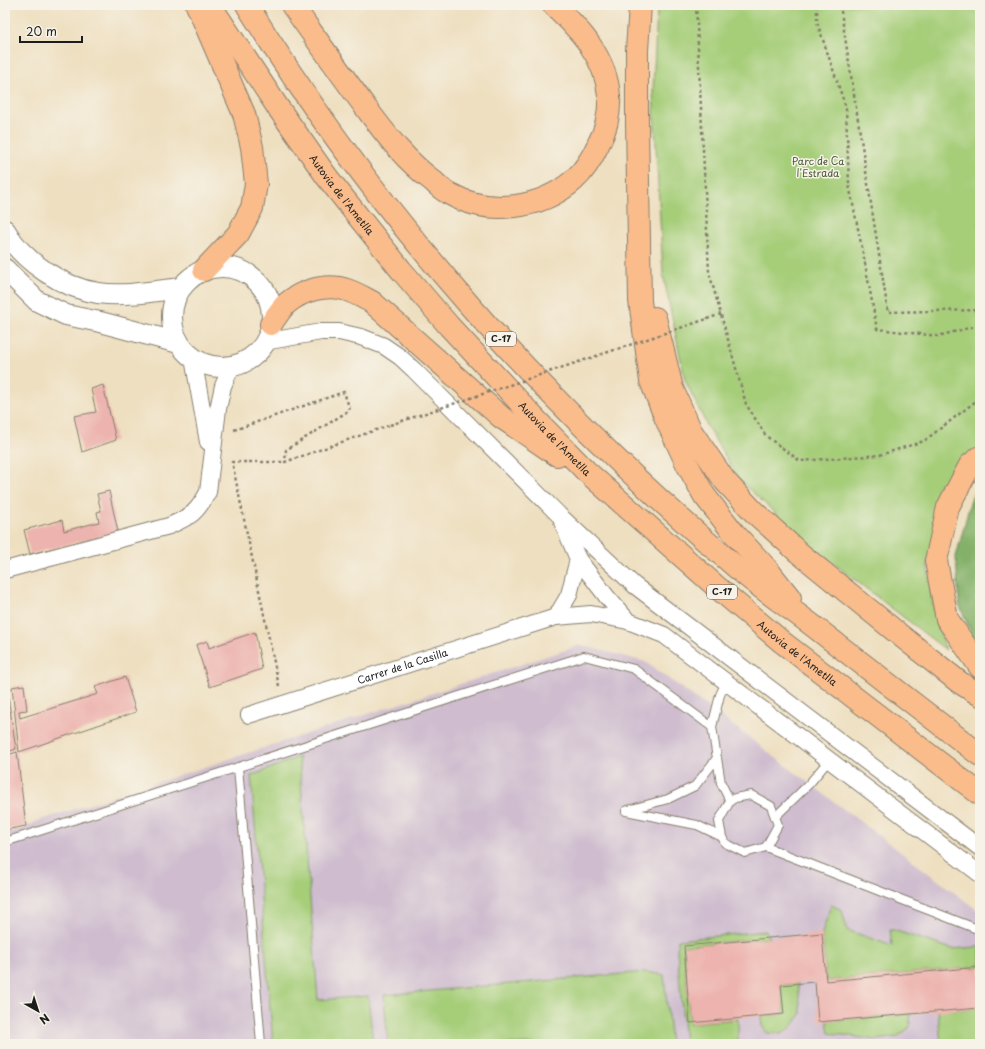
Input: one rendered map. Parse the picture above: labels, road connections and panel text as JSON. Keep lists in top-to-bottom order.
{
  "streets": {
    "highway": ["Autovia de l'Ametlla", "C-17"],
    "street": ["Carrer de la Casilla"]
  },
  "parks": ["Parc de Ca l'Estrada"],
  "scale_bar": "20 m",
  "north": "bottom right"
}
